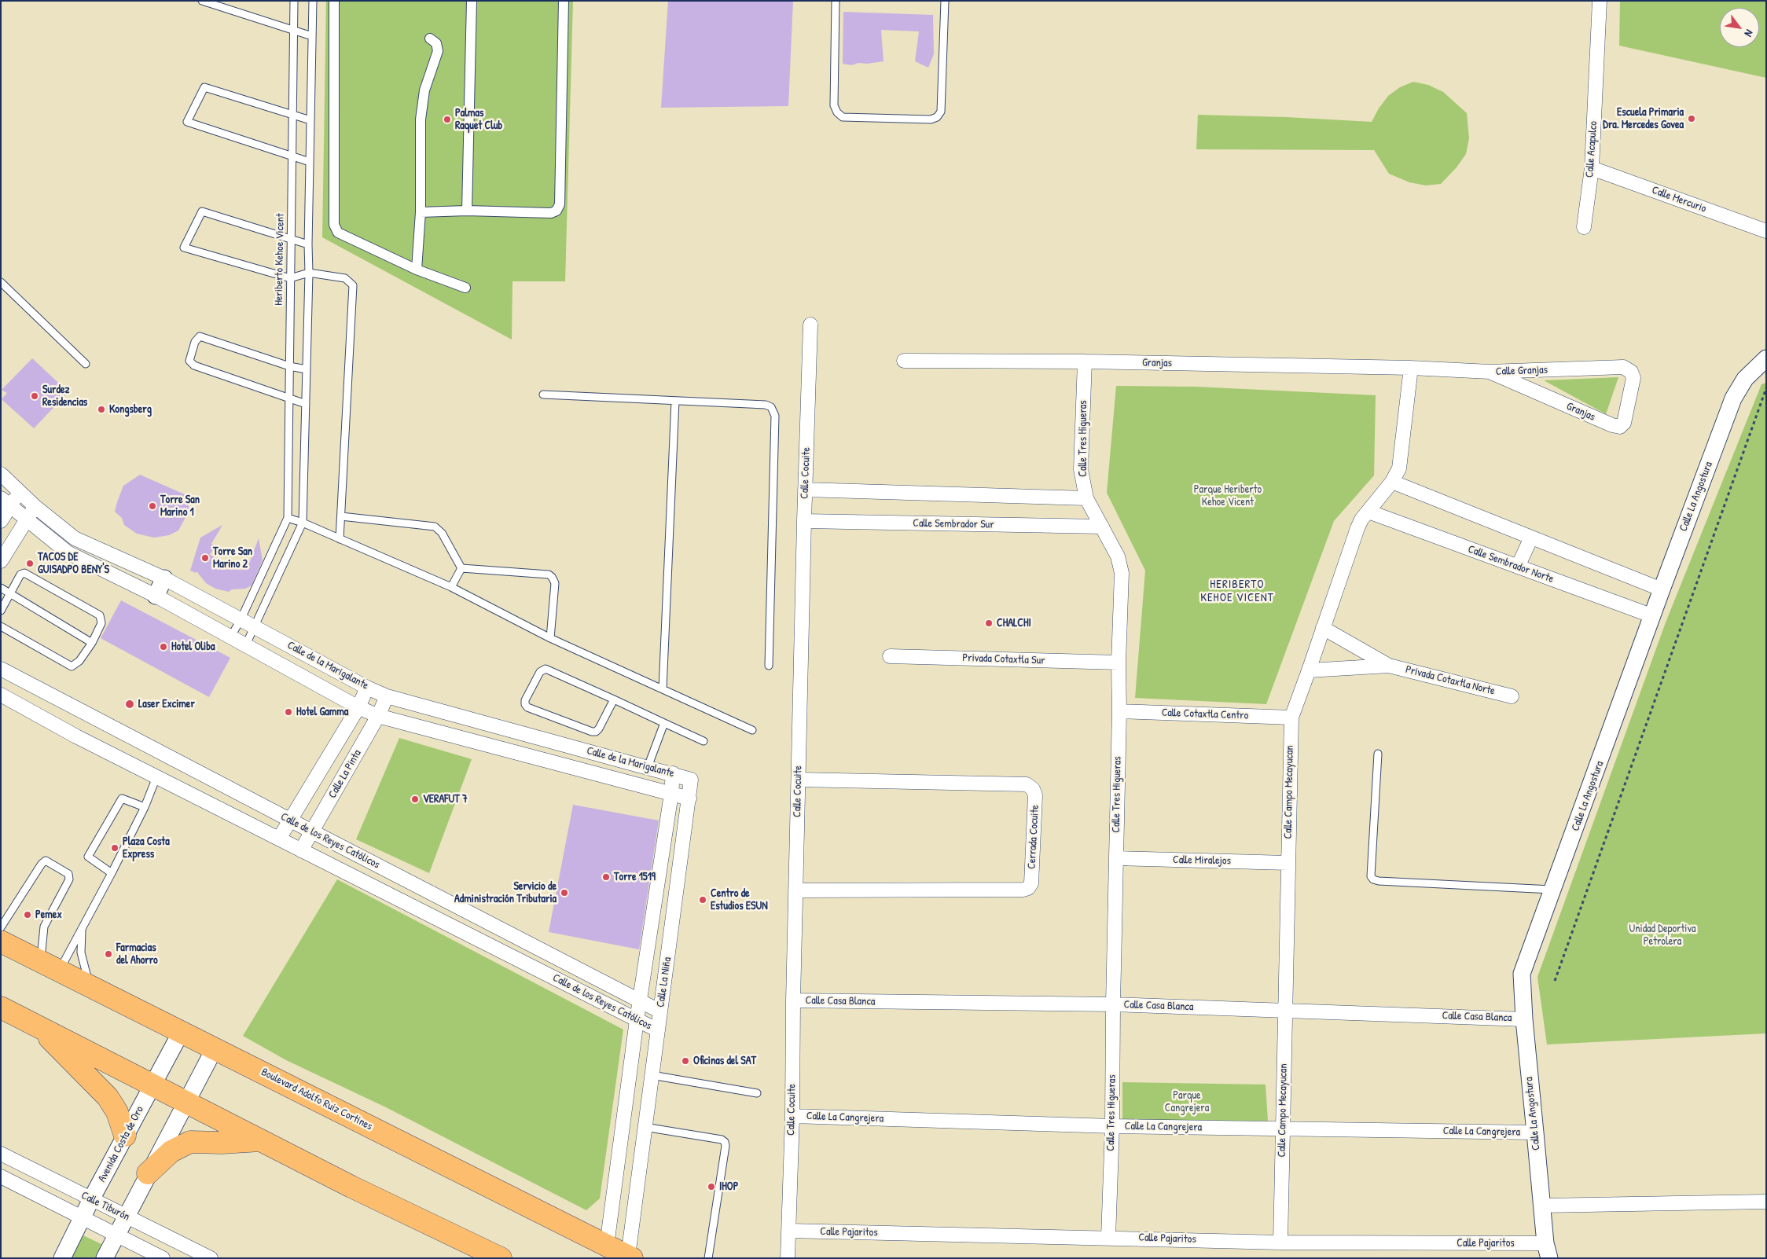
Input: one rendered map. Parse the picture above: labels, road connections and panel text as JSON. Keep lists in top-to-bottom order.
{
  "streets": {
    "main road": ["Boulevard Adolfo Ruiz Cortines"],
    "street": [
      "Calle Acapulco",
      "Calle Mercurio",
      "Granjas",
      "Calle Granjas",
      "Calle Tres Higueras",
      "Calle Cocuite",
      "Calle La Angostura",
      "Calle Sembrador Sur",
      "Calle Sembrador Norte",
      "Privada Cotaxtla Sur",
      "Calle de la Marigalante",
      "Privada Cotaxtla Norte",
      "Calle Cotaxtla Centro",
      "Calle La Pinta",
      "Calle Campo Mecayucan",
      "Cerrada Cocuite",
      "Calle de los Reyes Católicos",
      "Calle Miralejos",
      "Calle La Niña",
      "Calle Casa Blanca",
      "Calle La Cangrejera",
      "Avenida Costa de Oro",
      "Calle Tiburón",
      "Calle Pajaritos"
    ],
    "lane": ["Heriberto Kehoe Vicent"]
  },
  "crossings": [
    ["Calle Acapulco", "Calle Mercurio"],
    ["Granjas", "Calle Granjas"],
    ["Granjas", "Calle Tres Higueras"],
    ["Granjas", "Calle Campo Mecayucan"],
    ["Calle Granjas", "Calle Campo Mecayucan"],
    ["Calle Tres Higueras", "Calle Sembrador Sur"],
    ["Calle Tres Higueras", "Privada Cotaxtla Sur"],
    ["Calle Tres Higueras", "Calle Cotaxtla Centro"],
    ["Calle Tres Higueras", "Calle Miralejos"],
    ["Calle Tres Higueras", "Calle Casa Blanca"],
    ["Calle Tres Higueras", "Calle La Cangrejera"],
    ["Calle Tres Higueras", "Calle Pajaritos"],
    ["Calle Cocuite", "Calle Sembrador Sur"],
    ["Calle Cocuite", "Cerrada Cocuite"],
    ["Calle Cocuite", "Calle Casa Blanca"],
    ["Calle Cocuite", "Calle La Cangrejera"],
    ["Calle Cocuite", "Calle Pajaritos"],
    ["Calle La Angostura", "Calle Sembrador Norte"],
    ["Calle La Angostura", "Calle Casa Blanca"],
    ["Calle La Angostura", "Calle La Cangrejera"],
    ["Calle La Angostura", "Calle Pajaritos"],
    ["Calle Sembrador Norte", "Calle Campo Mecayucan"],
    ["Calle de la Marigalante", "Calle La Pinta"],
    ["Calle de la Marigalante", "Calle La Niña"],
    ["Privada Cotaxtla Norte", "Calle Campo Mecayucan"],
    ["Calle Cotaxtla Centro", "Calle Campo Mecayucan"],
    ["Calle La Pinta", "Calle de los Reyes Católicos"],
    ["Calle Campo Mecayucan", "Calle Miralejos"],
    ["Calle Campo Mecayucan", "Calle Casa Blanca"],
    ["Calle Campo Mecayucan", "Calle La Cangrejera"],
    ["Calle Campo Mecayucan", "Calle Pajaritos"],
    ["Calle de los Reyes Católicos", "Calle La Niña"],
    ["Calle La Niña", "Boulevard Adolfo Ruiz Cortines"],
    ["Boulevard Adolfo Ruiz Cortines", "Avenida Costa de Oro"],
    ["Avenida Costa de Oro", "Calle Tiburón"]
  ],
  "districts": ["HERIBERTO KEHOE VICENT"],
  "parks": ["Parque Heriberto Kehoe Vicent", "Unidad Deportiva Petrolera", "Parque Cangrejera"],
  "places": [
    "Escuela Primaria Dra. Mercedes Govea",
    "Palmas Raquet Club",
    "Surdez Residencias",
    "Kongsberg",
    "Torre San Marino 1",
    "Torre San Marino 2",
    "TACOS DE GUISADPO BENY'S",
    "CHALCHI",
    "Hotel Oliba",
    "Laser Excimer",
    "Hotel Gamma",
    "VERAFUT 7",
    "Plaza Costa Express",
    "Torre 1519",
    "Servicio de Administración Tributaria",
    "Centro de Estudios ESUN",
    "Pemex",
    "Farmacias del Ahorro",
    "Oficinas del SAT",
    "IHOP"
  ],
  "north": "bottom right"
}
